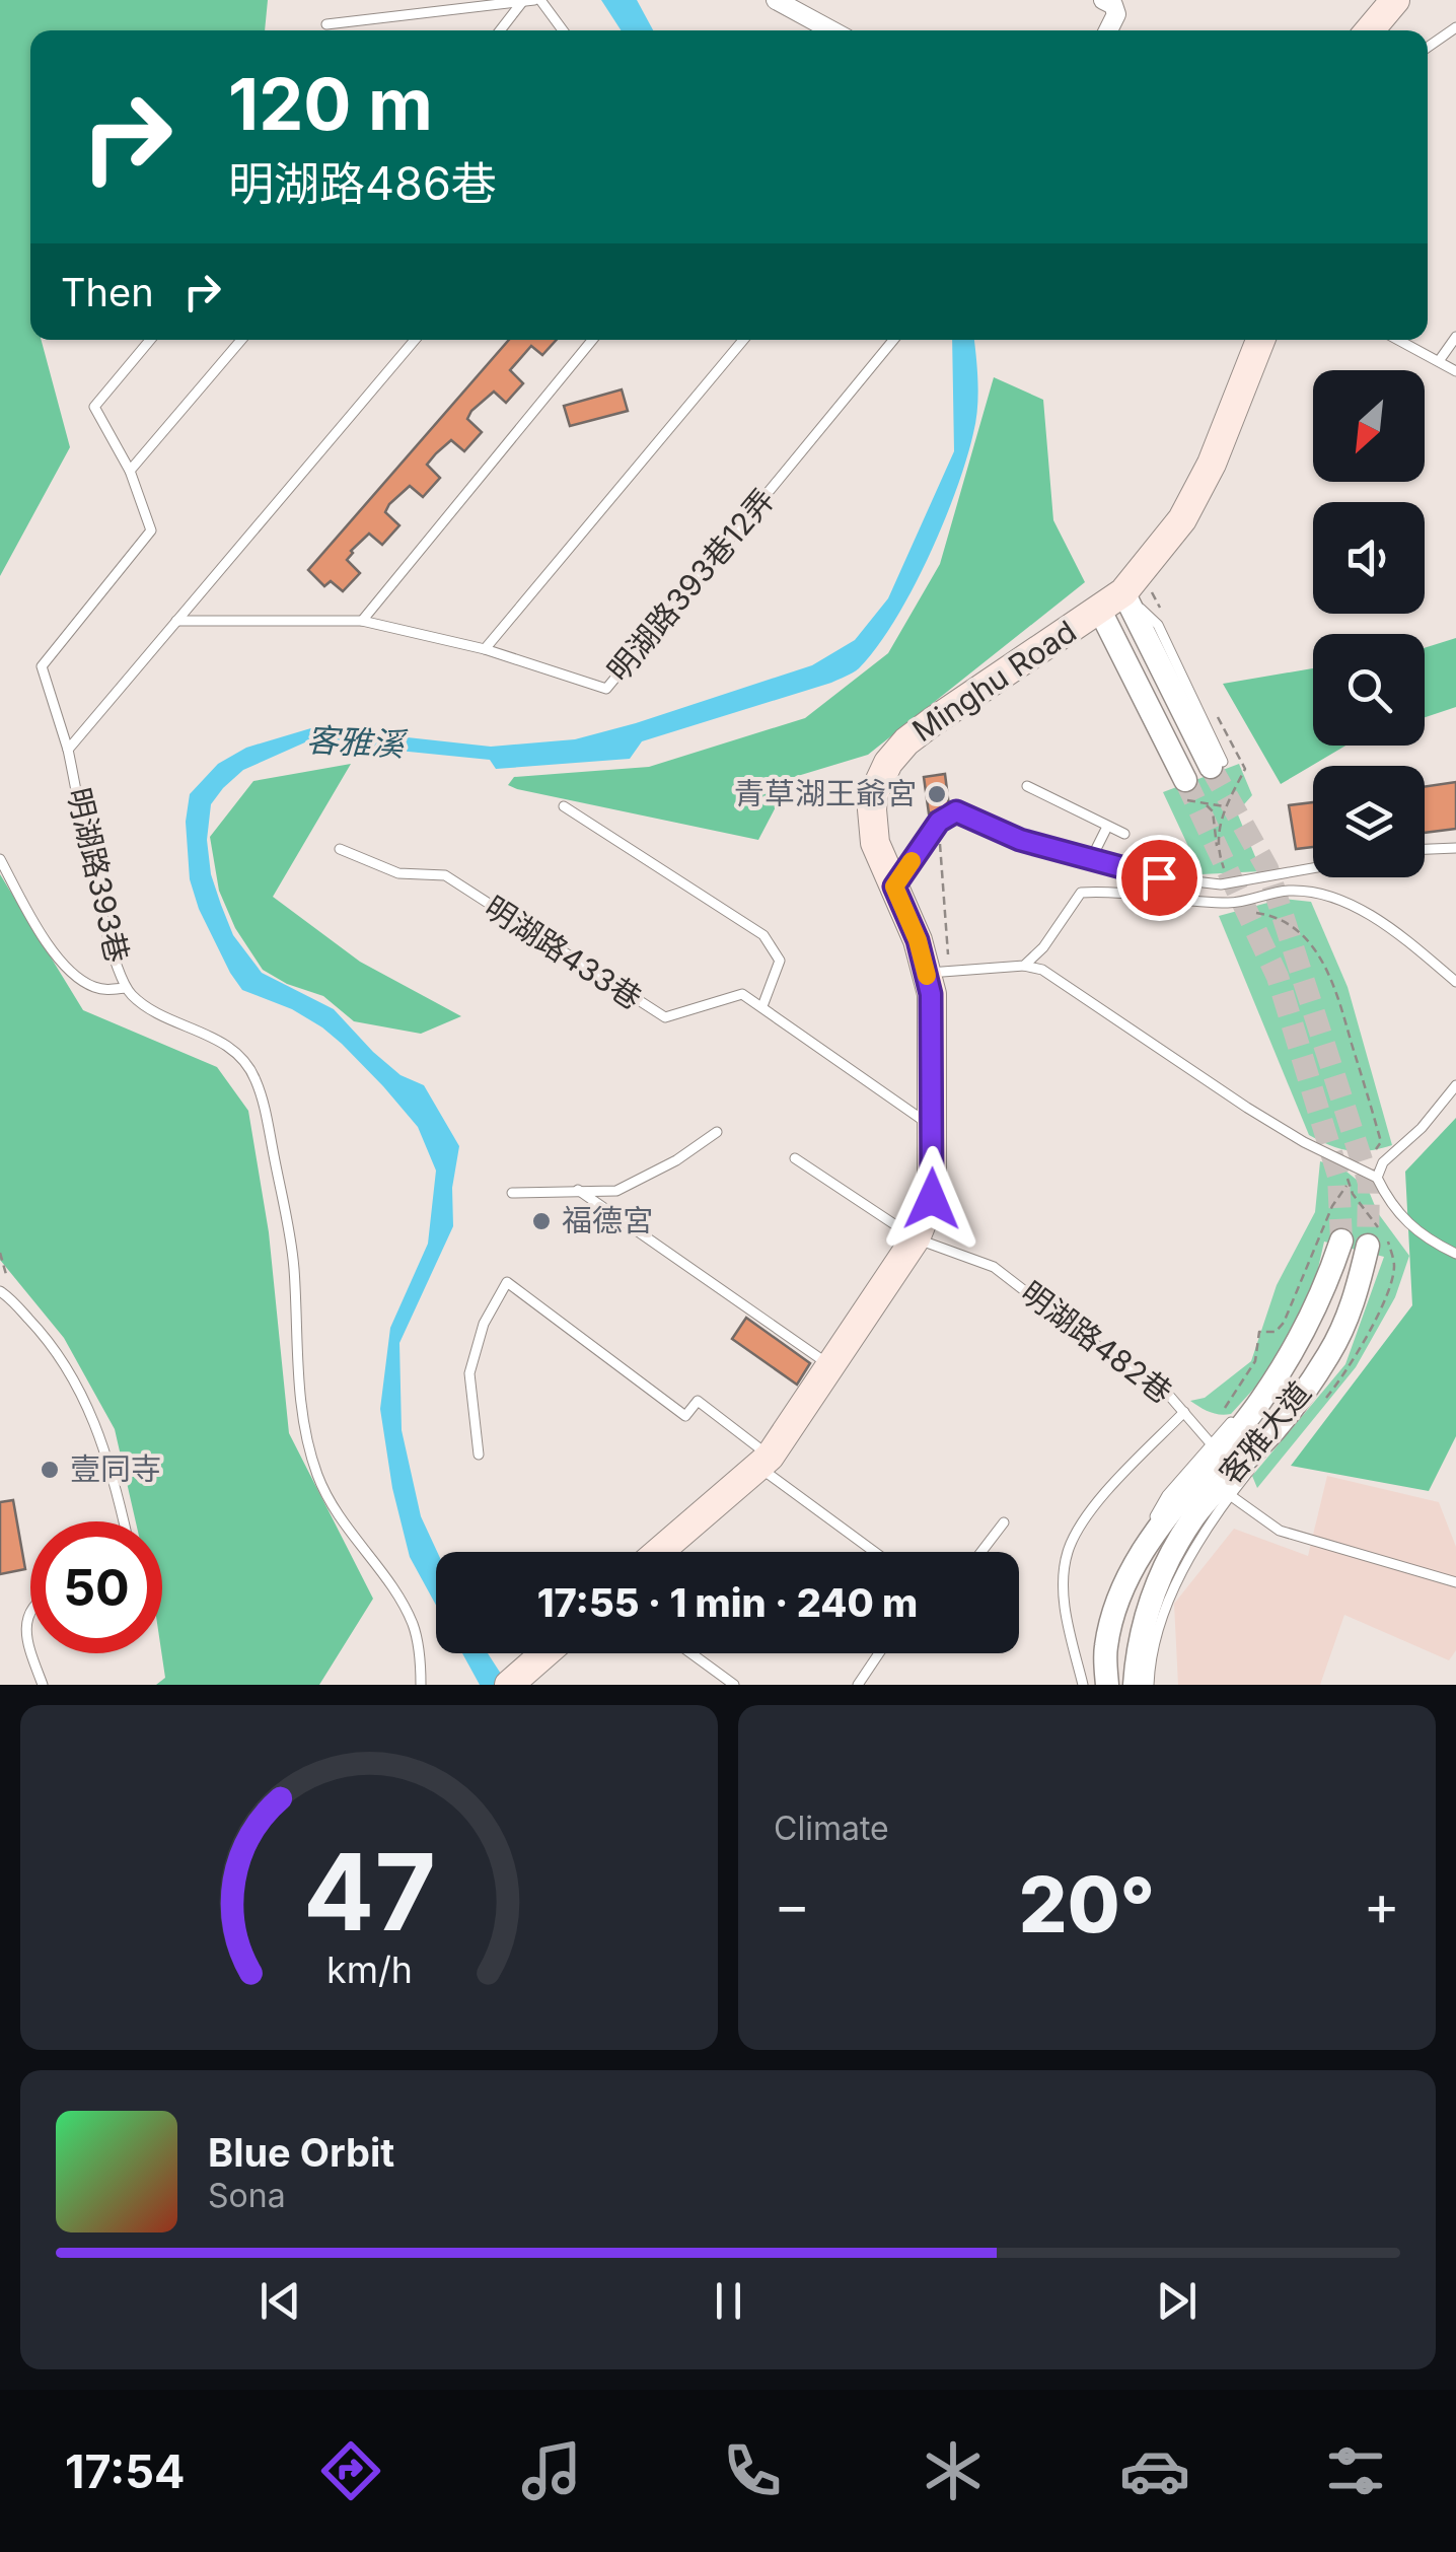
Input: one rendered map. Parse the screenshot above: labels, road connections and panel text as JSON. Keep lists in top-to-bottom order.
{
  "streets": {
    "main road": ["Minghu Road"],
    "street": ["客雅大道"],
    "lane": [
      "明湖路393巷12弄",
      "明湖路393巷",
      "明湖路433巷",
      "明湖路482巷"
    ]
  },
  "crossings": [
    ["明湖路393巷12弄", "明湖路393巷"],
    ["Minghu Road", "明湖路433巷"],
    ["Minghu Road", "明湖路482巷"],
    ["明湖路482巷", "客雅大道"]
  ],
  "water": ["客雅溪"],
  "places": ["青草湖王爺宮", "福德宮", "壹同寺"],
  "north": "bottom left",
  "page": {
    "turn": ["120 m", "明湖路486巷"],
    "then": "Then",
    "limit": "50",
    "trip": "17:55 · 1 min · 240 m",
    "tile": "Climate",
    "heat": ["−", "20°", "+"],
    "song": ["Blue Orbit", "Sona"],
    "tabs": "17:54",
    "gauge": ["47", "km/h"]
  }
}
